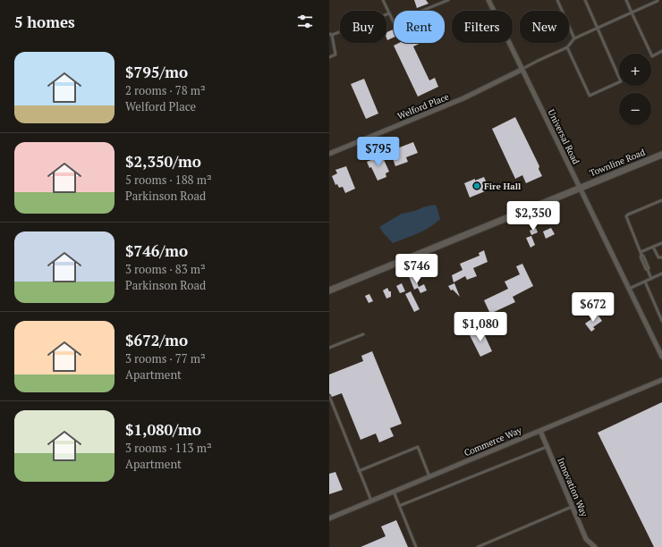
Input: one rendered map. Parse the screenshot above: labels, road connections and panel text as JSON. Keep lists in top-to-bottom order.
{
  "streets": {
    "main road": ["Townline Road"],
    "street": [
      "Welford Place",
      "Universal Road",
      "Commerce Way",
      "Innovation Way"
    ]
  },
  "crossings": [
    ["Welford Place", "Universal Road"],
    ["Universal Road", "Townline Road"],
    ["Commerce Way", "Innovation Way"]
  ],
  "places": ["Fire Hall"],
  "page": {
    "heading": "5 homes",
    "chip": [
      "Buy",
      "Rent",
      "Filters",
      "New"
    ],
    "list": [
      {
        "name": "$795/mo",
        "note": "2 rooms · 78 m² · Welford Place"
      },
      {
        "name": "$2,350/mo",
        "note": "5 rooms · 188 m² · Parkinson Road"
      },
      {
        "name": "$746/mo",
        "note": "3 rooms · 83 m² · Parkinson Road"
      },
      {
        "name": "$672/mo",
        "note": "3 rooms · 77 m² · Apartment"
      },
      {
        "name": "$1,080/mo",
        "note": "3 rooms · 113 m² · Apartment"
      }
    ],
    "map_buttons": ["+", "−"],
    "price": [
      "$795",
      "$2,350",
      "$746",
      "$672",
      "$1,080"
    ]
  }
}
